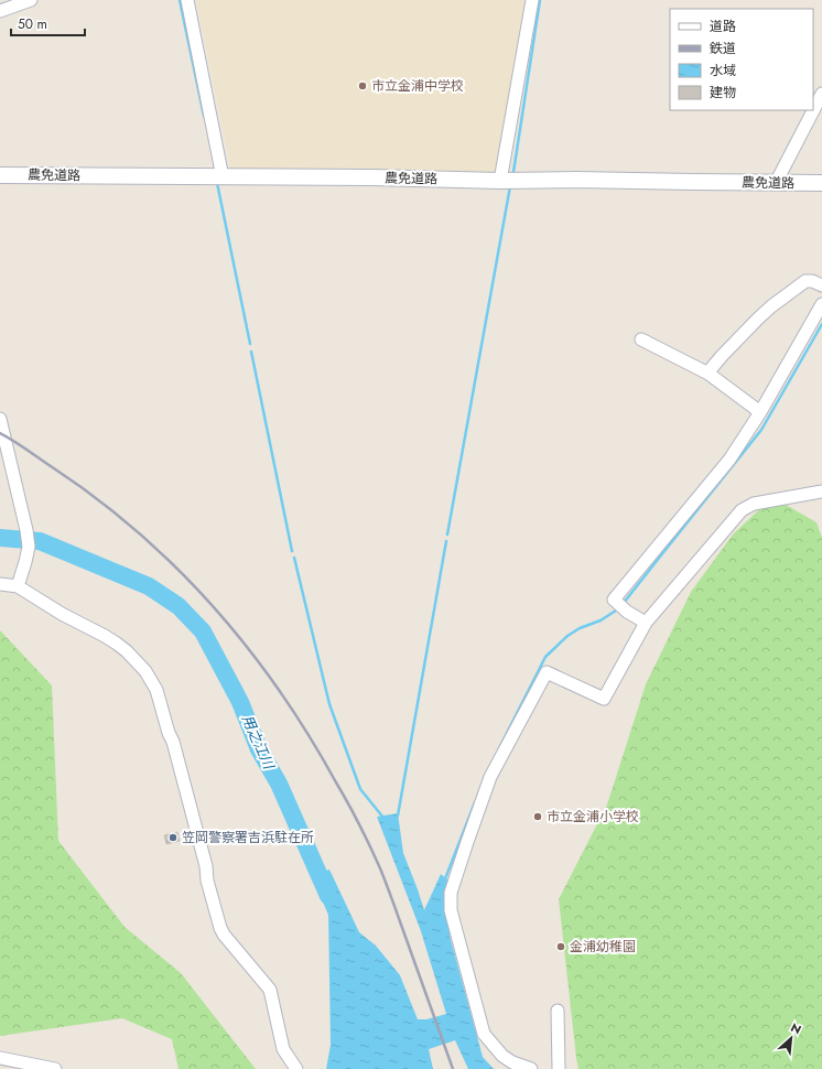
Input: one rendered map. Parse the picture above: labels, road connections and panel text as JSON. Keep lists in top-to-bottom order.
{
  "streets": {
    "street": ["農免道路"]
  },
  "water": ["用之江川"],
  "places": [
    "市立金浦中学校",
    "市立金浦小学校",
    "笠岡警察署吉浜駐在所",
    "金浦幼稚園"
  ],
  "legend": [
    "道路",
    "鉄道",
    "水域",
    "建物"
  ],
  "scale_bar": "50 m",
  "north": "top right"
}
